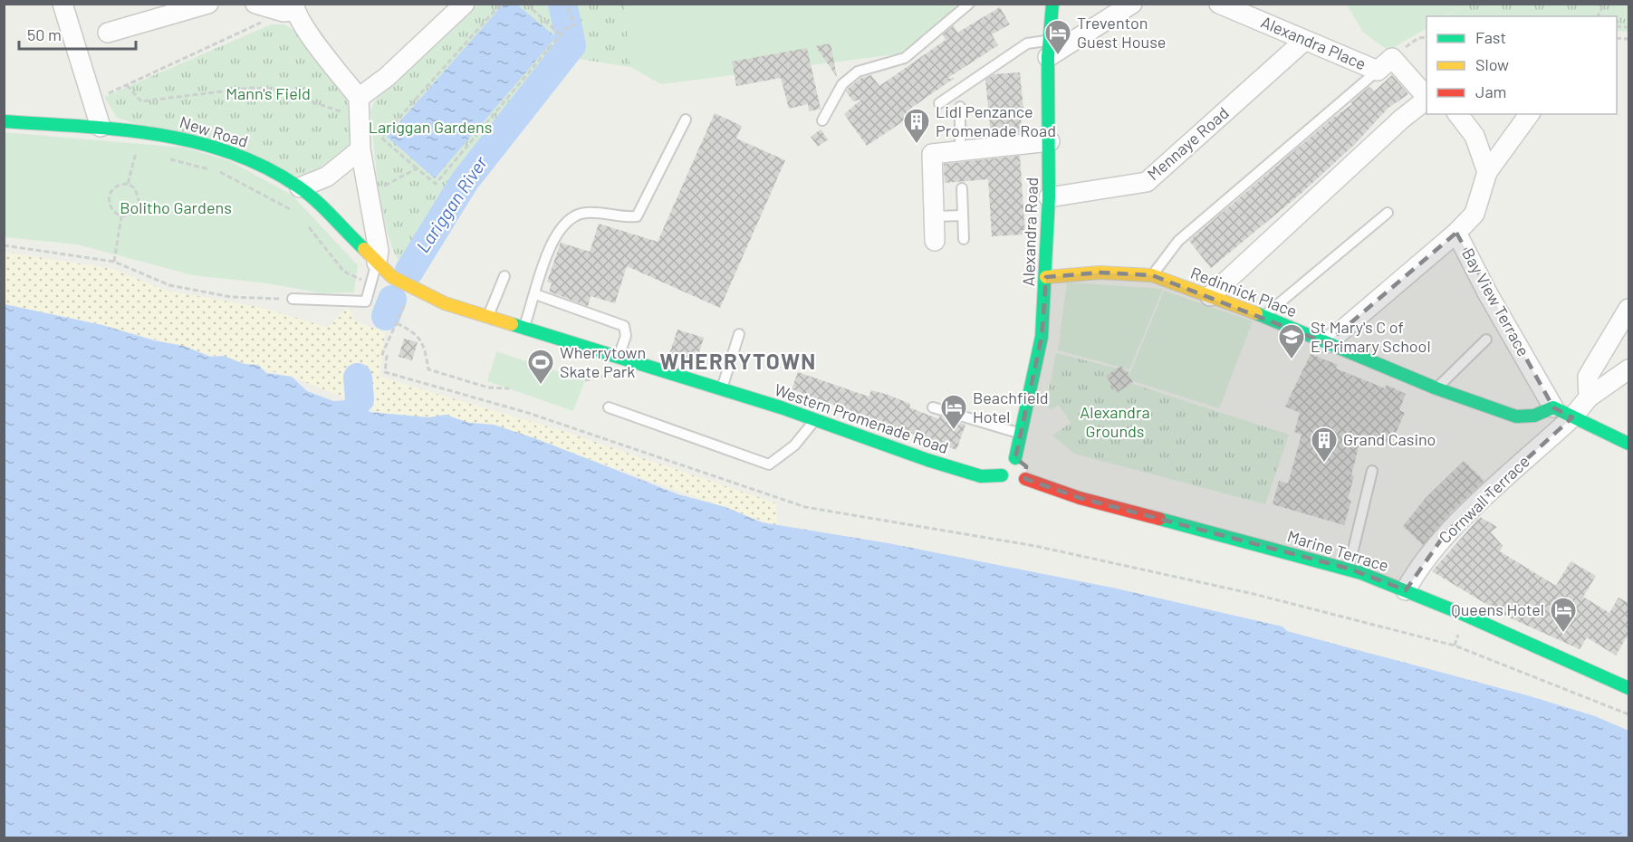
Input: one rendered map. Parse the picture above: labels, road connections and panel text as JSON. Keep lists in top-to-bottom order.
{
  "streets": {
    "street": [
      "Alexandra Place",
      "New Road",
      "Mennaye Road",
      "Alexandra Road",
      "Redinnick Place",
      "Bay View Terrace",
      "Western Promenade Road",
      "Cornwall Terrace",
      "Marine Terrace"
    ]
  },
  "crossings": [
    ["Alexandra Place", "Mennaye Road"],
    ["New Road", "Western Promenade Road"],
    ["Mennaye Road", "Alexandra Road"],
    ["Alexandra Road", "Redinnick Place"],
    ["Alexandra Road", "Marine Terrace"],
    ["Redinnick Place", "Bay View Terrace"],
    ["Cornwall Terrace", "Marine Terrace"]
  ],
  "districts": ["WHERRYTOWN"],
  "water": ["Lariggan River"],
  "parks": [
    "Mann's Field",
    "Lariggan Gardens",
    "Bolitho Gardens",
    "Alexandra Grounds"
  ],
  "places": {
    "hotel": ["Treventon Guest House", "Beachfield Hotel", "Queens Hotel"],
    "building": ["Lidl Penzance Promenade Road", "Grand Casino"],
    "school or university": ["St Mary's C of E Primary School"],
    "sports": ["Wherrytown Skate Park"]
  },
  "legend": ["Fast", "Slow", "Jam"],
  "scale_bar": "50 m"
}
